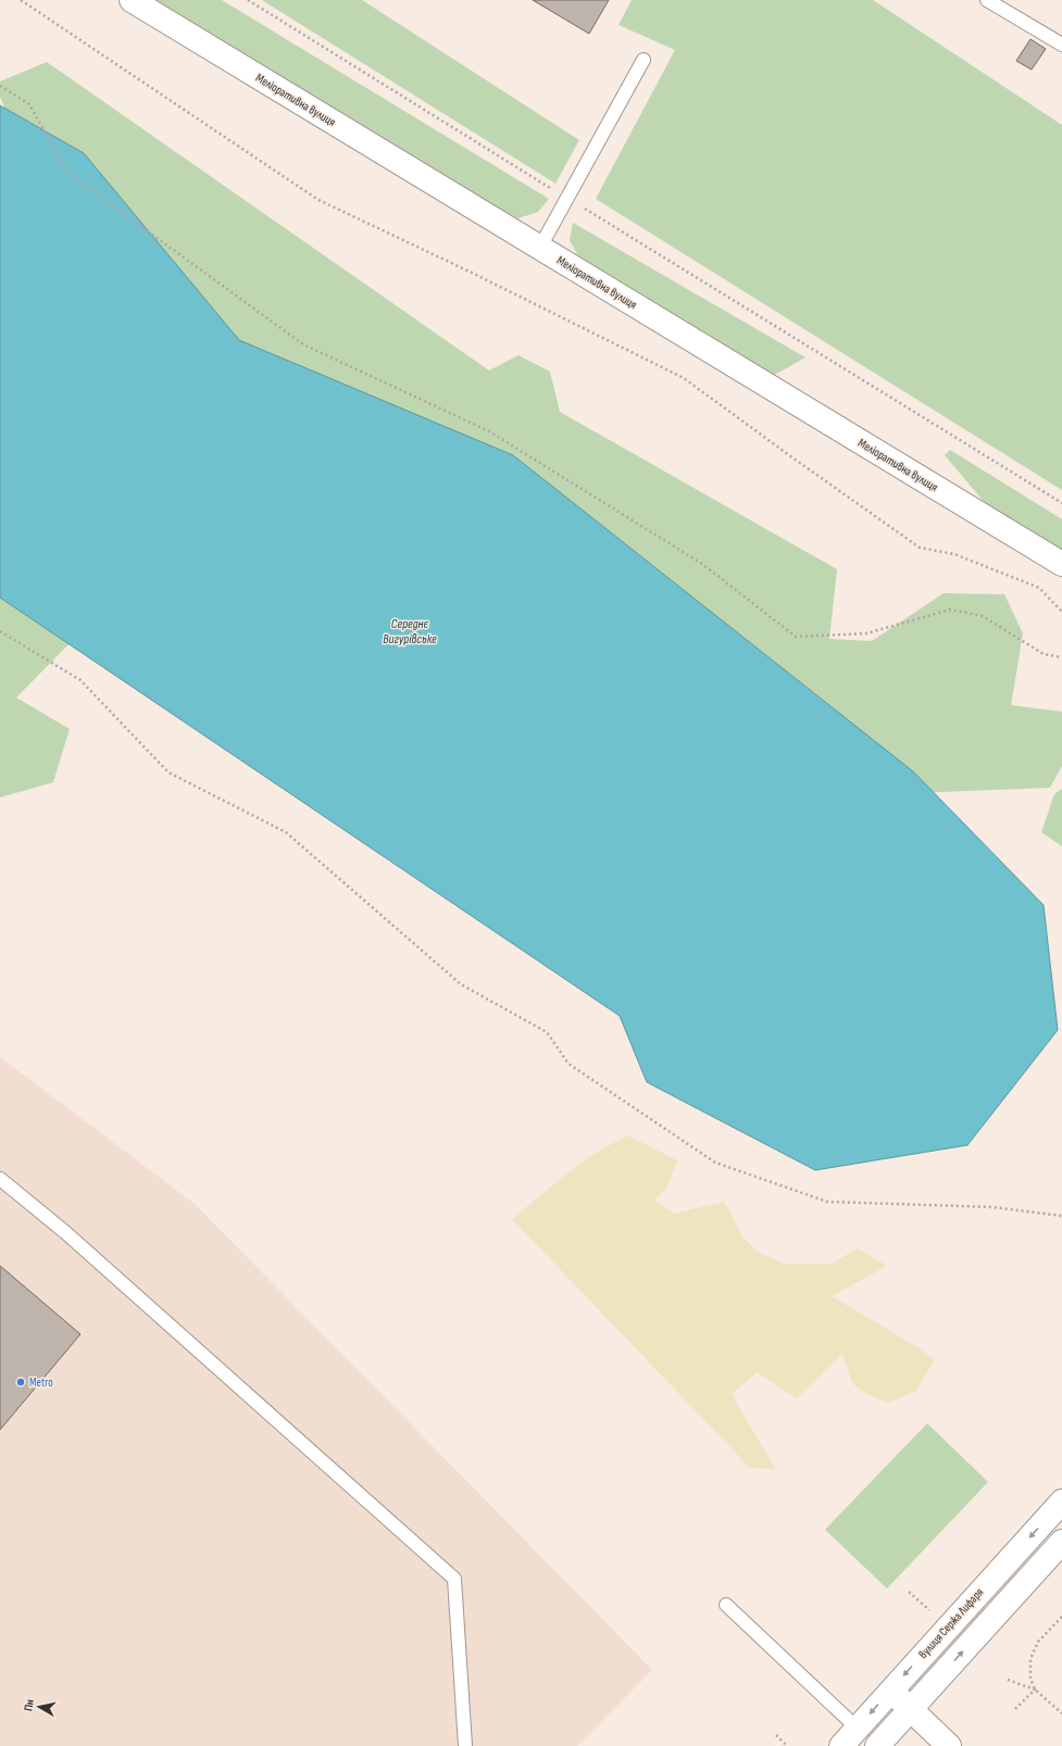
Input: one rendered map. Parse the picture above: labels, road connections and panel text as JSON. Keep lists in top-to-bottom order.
{
  "streets": {
    "street": ["Меліоративна вулиця", "вулиця Сержа Лифаря"]
  },
  "water": ["Середнє Вигурівське"],
  "places": ["Metro"],
  "north": "left"
}
